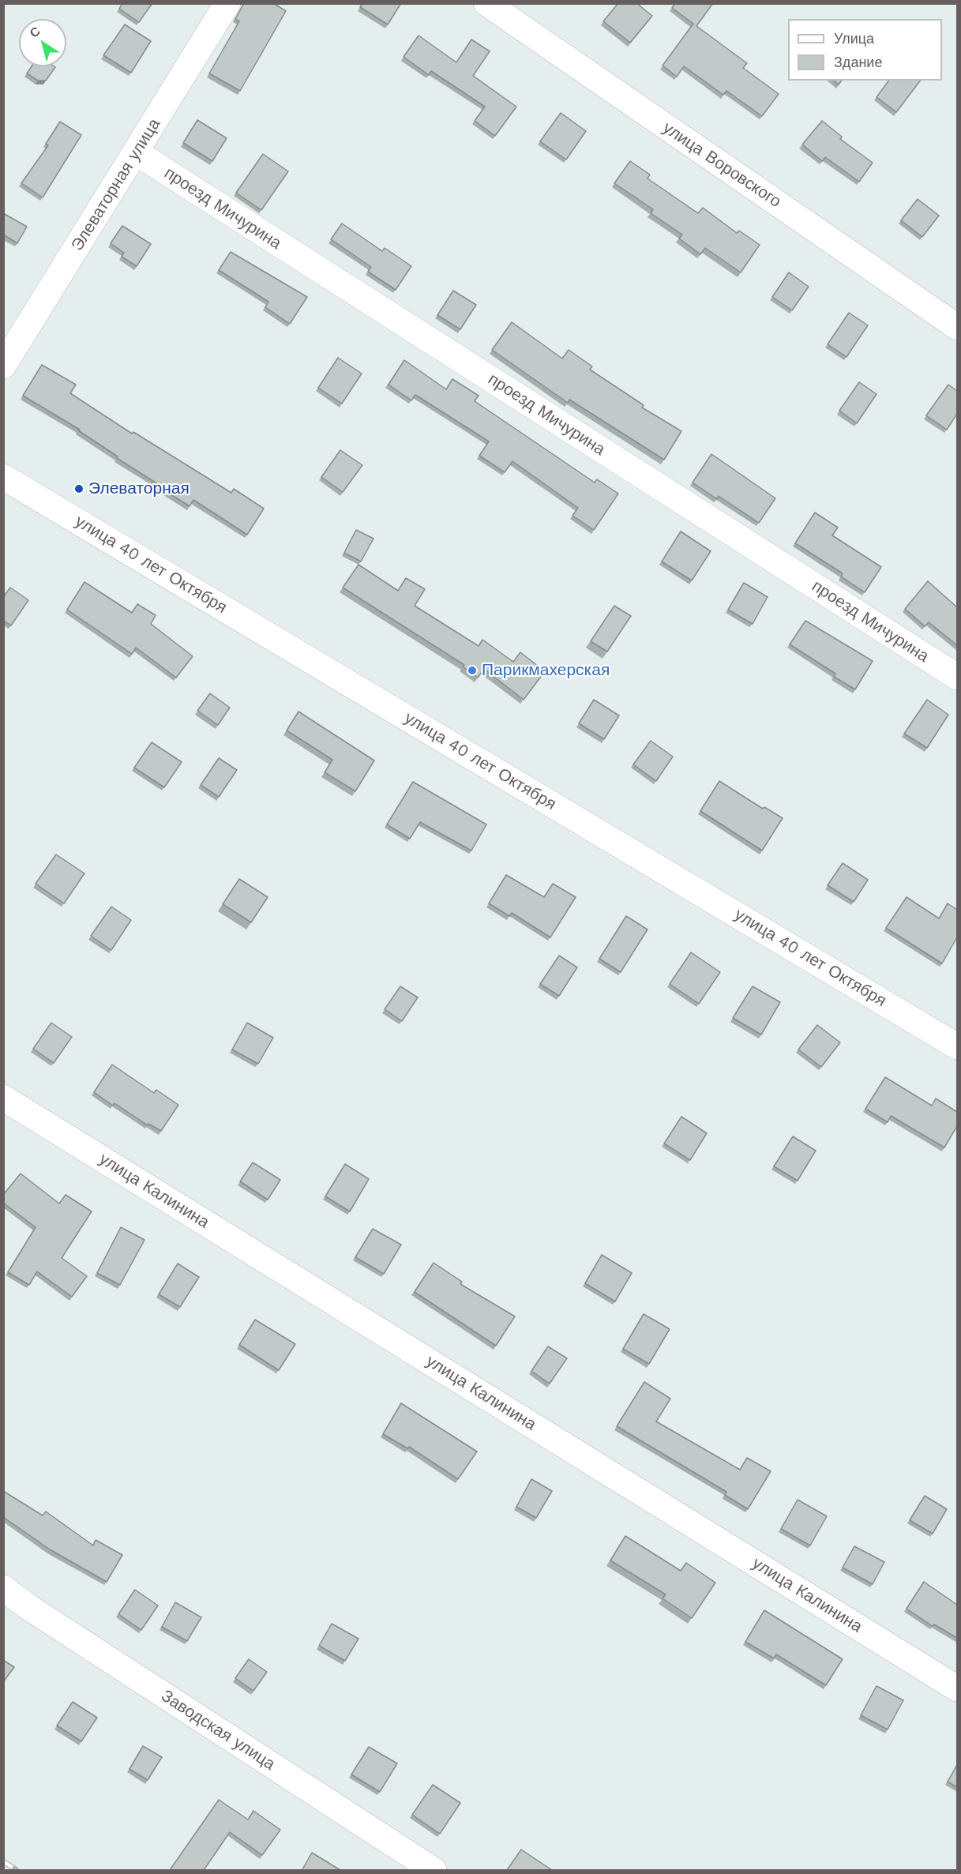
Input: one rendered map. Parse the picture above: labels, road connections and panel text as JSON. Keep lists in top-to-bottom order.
{
  "streets": {
    "street": [
      "улица Воровского",
      "Элеваторная улица",
      "проезд Мичурина",
      "улица 40 лет Октября",
      "улица Калинина",
      "Заводская улица"
    ]
  },
  "crossings": [
    ["Элеваторная улица", "проезд Мичурина"]
  ],
  "places": ["Элеваторная", "Парикмахерская"],
  "legend": ["Улица", "Здание"],
  "north": "top left"
}
